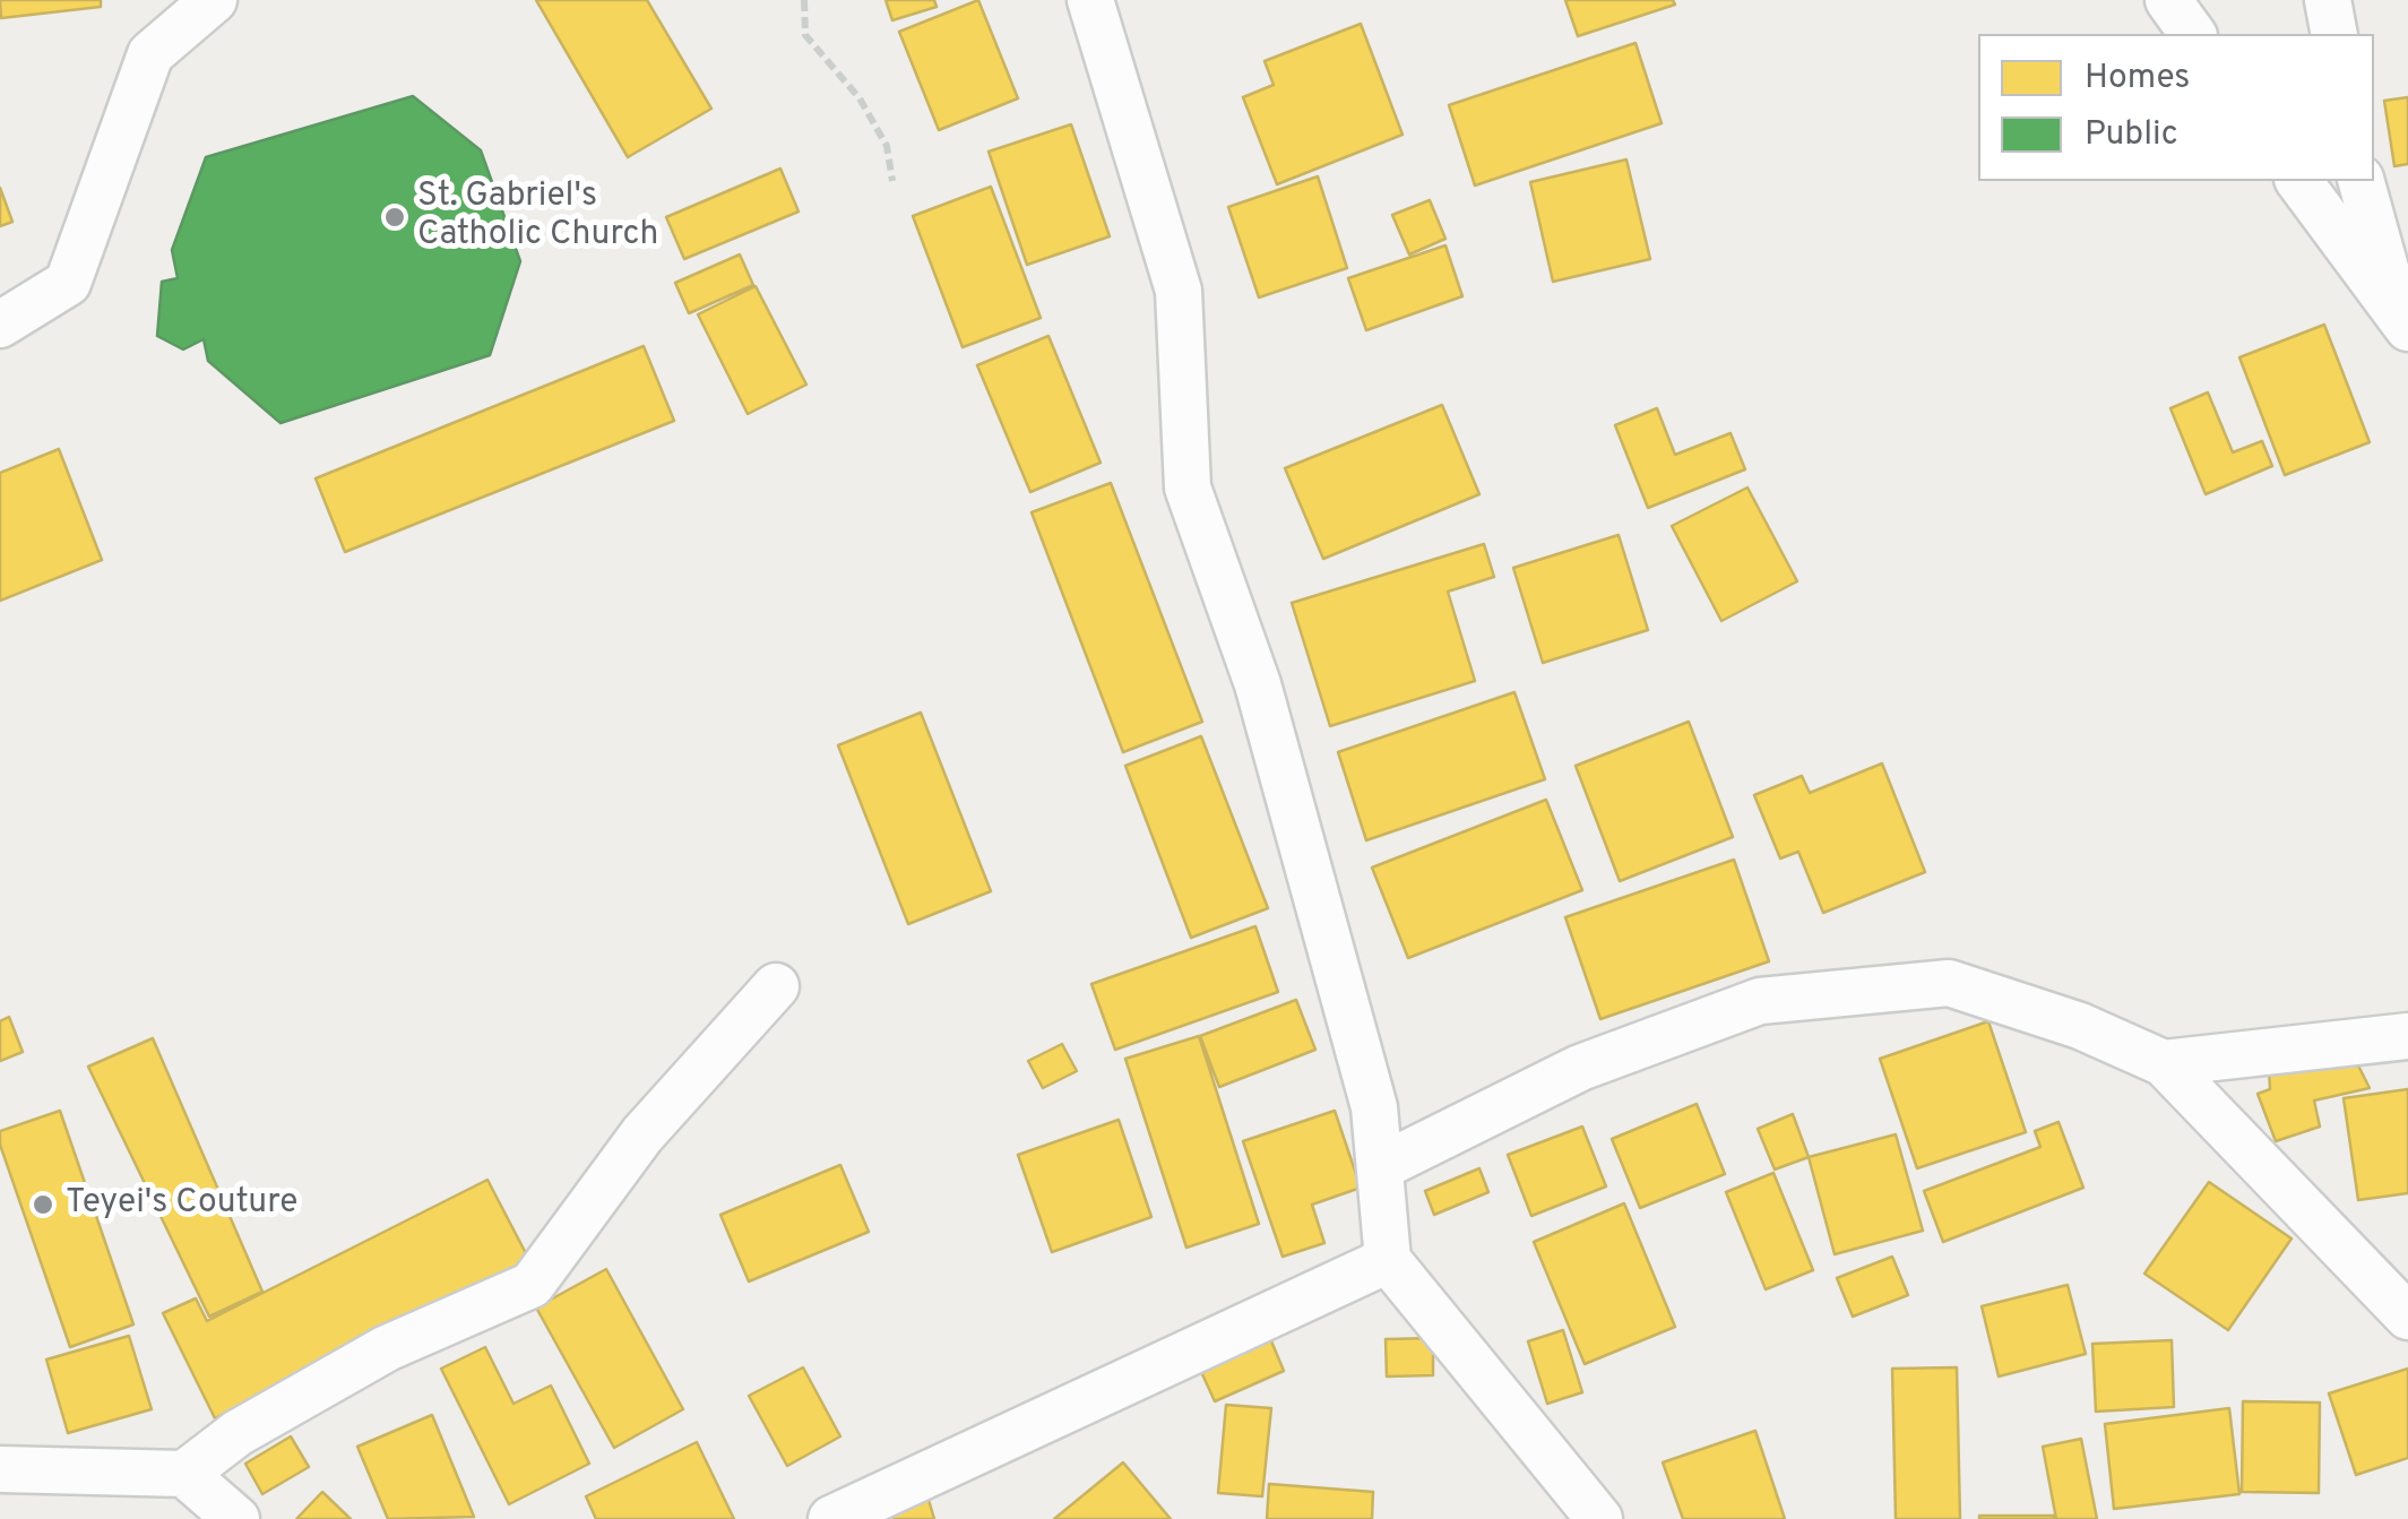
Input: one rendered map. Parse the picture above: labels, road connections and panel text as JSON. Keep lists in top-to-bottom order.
{
  "places": ["St. Gabriel's Catholic Church", "Teyei's Couture"],
  "legend": ["Homes", "Public"]
}
